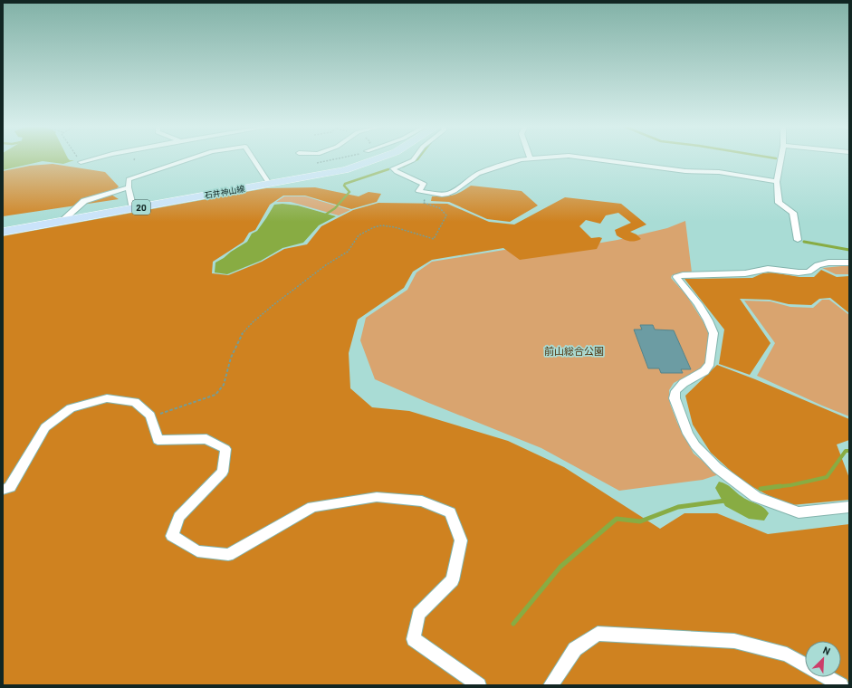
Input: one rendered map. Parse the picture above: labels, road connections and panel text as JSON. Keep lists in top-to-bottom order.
{
  "streets": {
    "main road": ["石井神山線", "20"]
  },
  "parks": ["前山総合公園"],
  "north": "top right"
}
